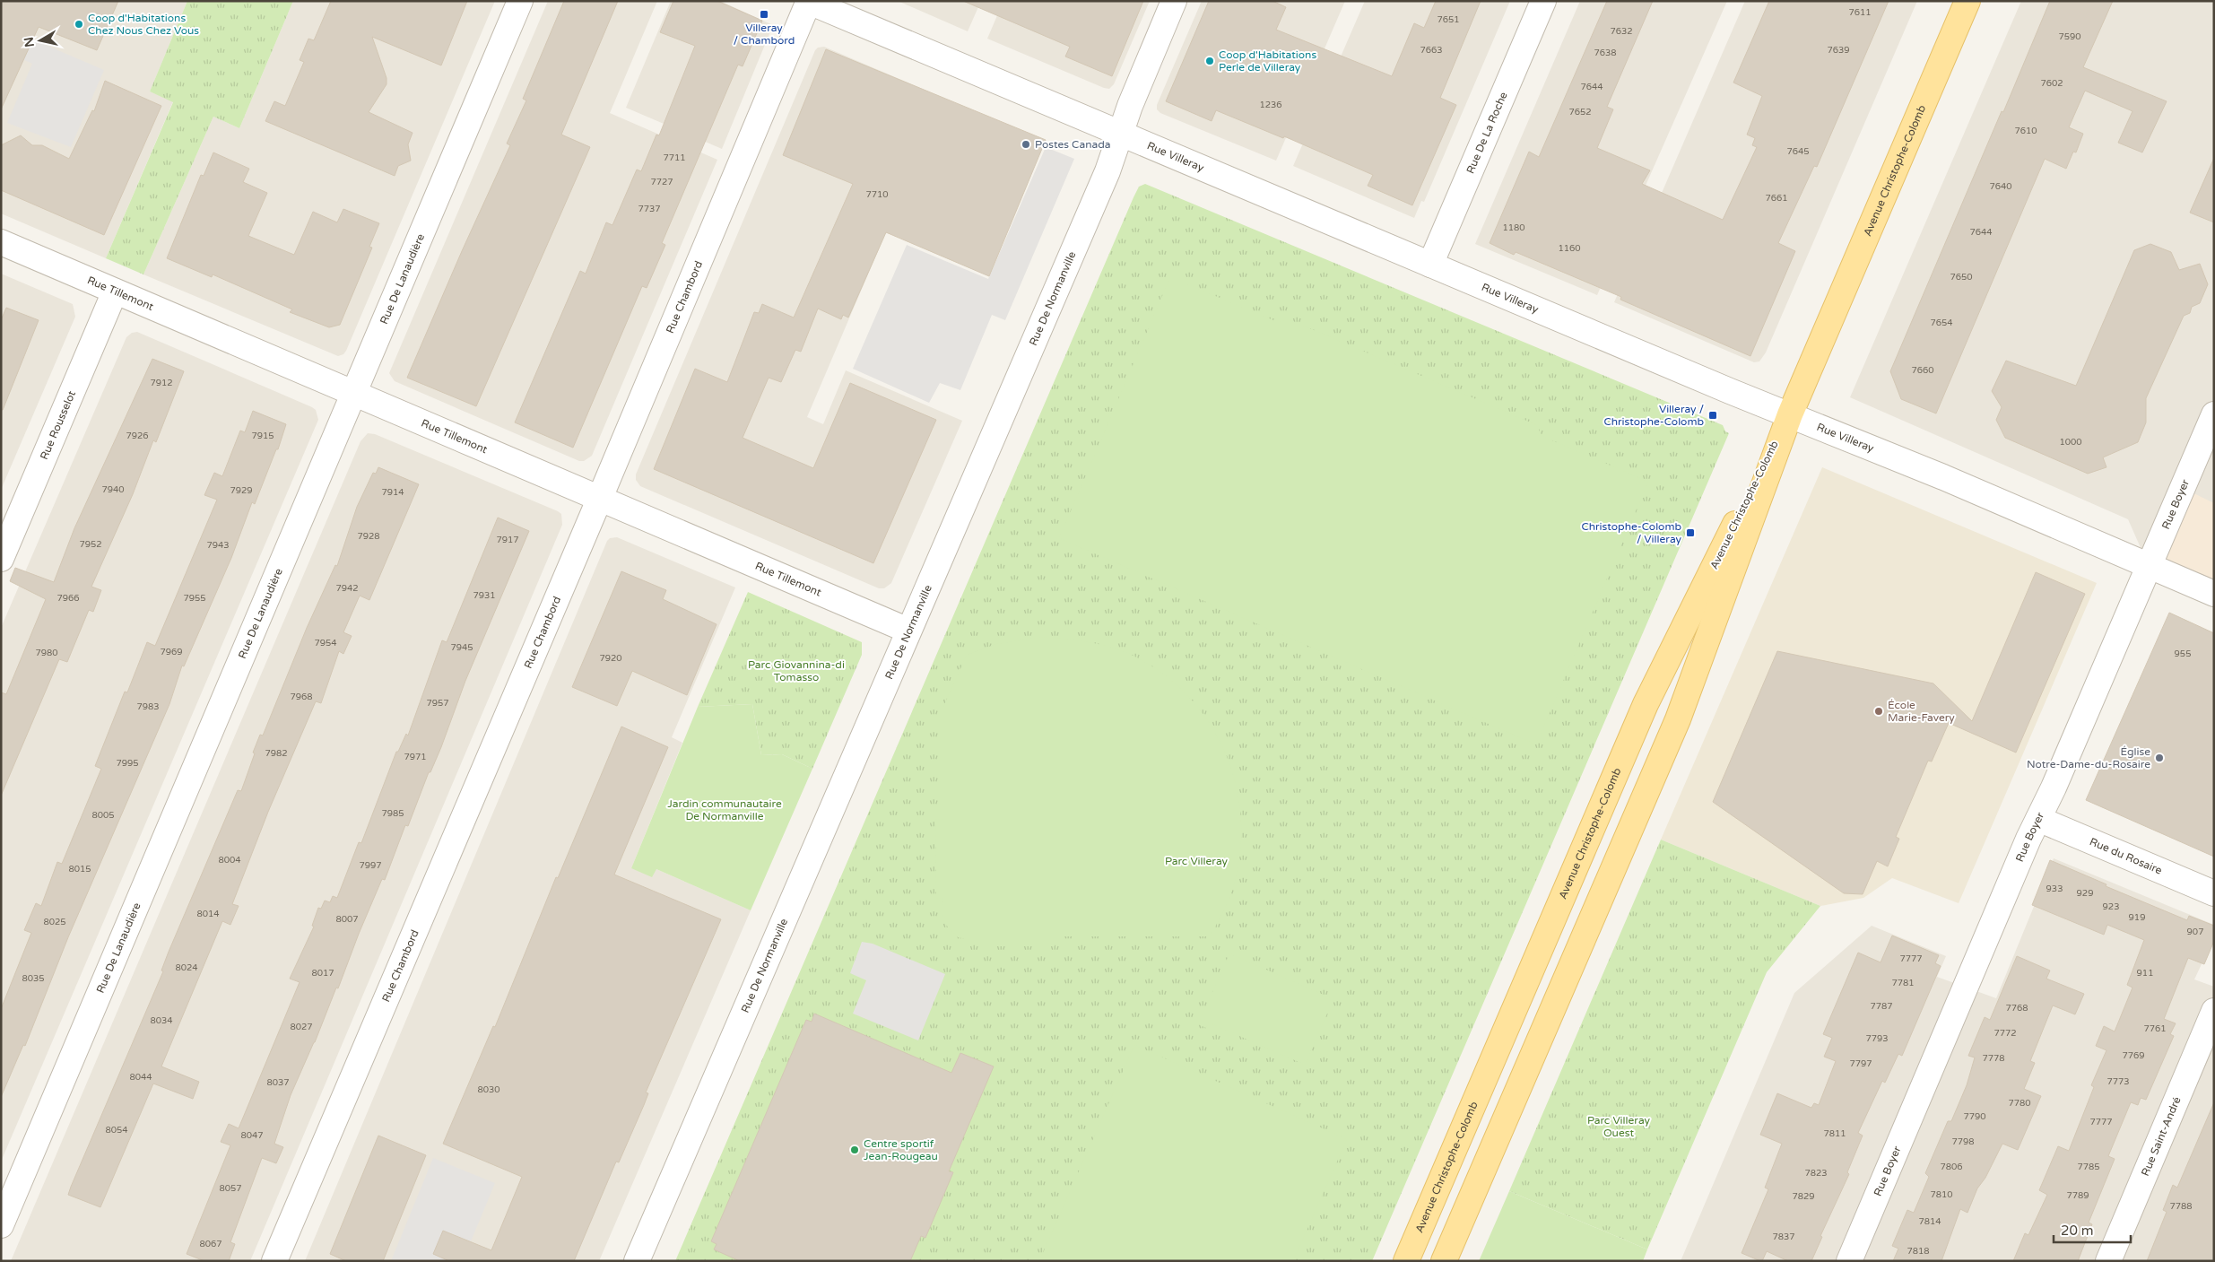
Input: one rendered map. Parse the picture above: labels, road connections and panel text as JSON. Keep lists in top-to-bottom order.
{
  "streets": {
    "main road": ["Avenue Christophe-Colomb"],
    "street": [
      "Rue De La Roche",
      "Rue Villeray",
      "Rue De Lanaudière",
      "Rue Tillemont",
      "Rue Chambord",
      "Rue De Normanville",
      "Rue Rousselot",
      "Rue Boyer",
      "Rue du Rosaire",
      "Rue Saint-André"
    ]
  },
  "crossings": [
    ["Rue De La Roche", "Rue Villeray"],
    ["Rue Villeray", "Avenue Christophe-Colomb"],
    ["Rue Villeray", "Rue Chambord"],
    ["Rue Villeray", "Rue De Normanville"],
    ["Rue Villeray", "Rue Boyer"],
    ["Rue De Lanaudière", "Rue Tillemont"],
    ["Rue Tillemont", "Rue Chambord"],
    ["Rue Tillemont", "Rue De Normanville"],
    ["Rue Tillemont", "Rue Rousselot"],
    ["Rue Boyer", "Rue du Rosaire"]
  ],
  "parks": [
    "Parc Giovannina-di Tomasso",
    "Jardin communautaire De Normanville",
    "Parc Villeray",
    "Parc Villeray Ouest"
  ],
  "places": {
    "transit": ["Villeray / Chambord", "Villeray / Christophe-Colomb", "Christophe-Colomb / Villeray"],
    "other": [
      "Coop d'Habitations Chez Nous Chez Vous",
      "Coop d'Habitations Perle de Villeray",
      "Postes Canada",
      "École Marie-Favery",
      "Église Notre-Dame-du-Rosaire",
      "Centre sportif Jean-Rougeau"
    ]
  },
  "house_numbers": [
    "7611",
    "7651",
    "7632",
    "7590",
    "7663",
    "7639",
    "7638",
    "7602",
    "7644",
    "1236",
    "7652",
    "7610",
    "7645",
    "7711",
    "7727",
    "7640",
    "7710",
    "7661",
    "7737",
    "1180",
    "7644",
    "1160",
    "7650",
    "7654",
    "7660",
    "7912",
    "7926",
    "7915",
    "1000",
    "7940",
    "7929",
    "7914",
    "7928",
    "7917",
    "7952",
    "7943",
    "7942",
    "7931",
    "7966",
    "7955",
    "7954",
    "7945",
    "7969",
    "7980",
    "955",
    "7920",
    "7968",
    "7957",
    "7983",
    "7982",
    "7971",
    "7995",
    "7985",
    "8005",
    "8004",
    "7997",
    "8015",
    "933",
    "929",
    "923",
    "8014",
    "919",
    "8007",
    "8025",
    "907",
    "7777",
    "8024",
    "8017",
    "911",
    "8035",
    "7781",
    "7787",
    "7768",
    "8034",
    "8027",
    "7761",
    "7772",
    "7793",
    "7769",
    "7778",
    "7797",
    "8044",
    "7773",
    "8037",
    "8030",
    "7780",
    "7790",
    "7777",
    "8054",
    "7811",
    "8047",
    "7798",
    "7806",
    "7785",
    "7823",
    "8057",
    "7810",
    "7789",
    "7829",
    "7788",
    "7814",
    "7837",
    "8067",
    "7818"
  ],
  "scale_bar": "20 m",
  "north": "left"
}
